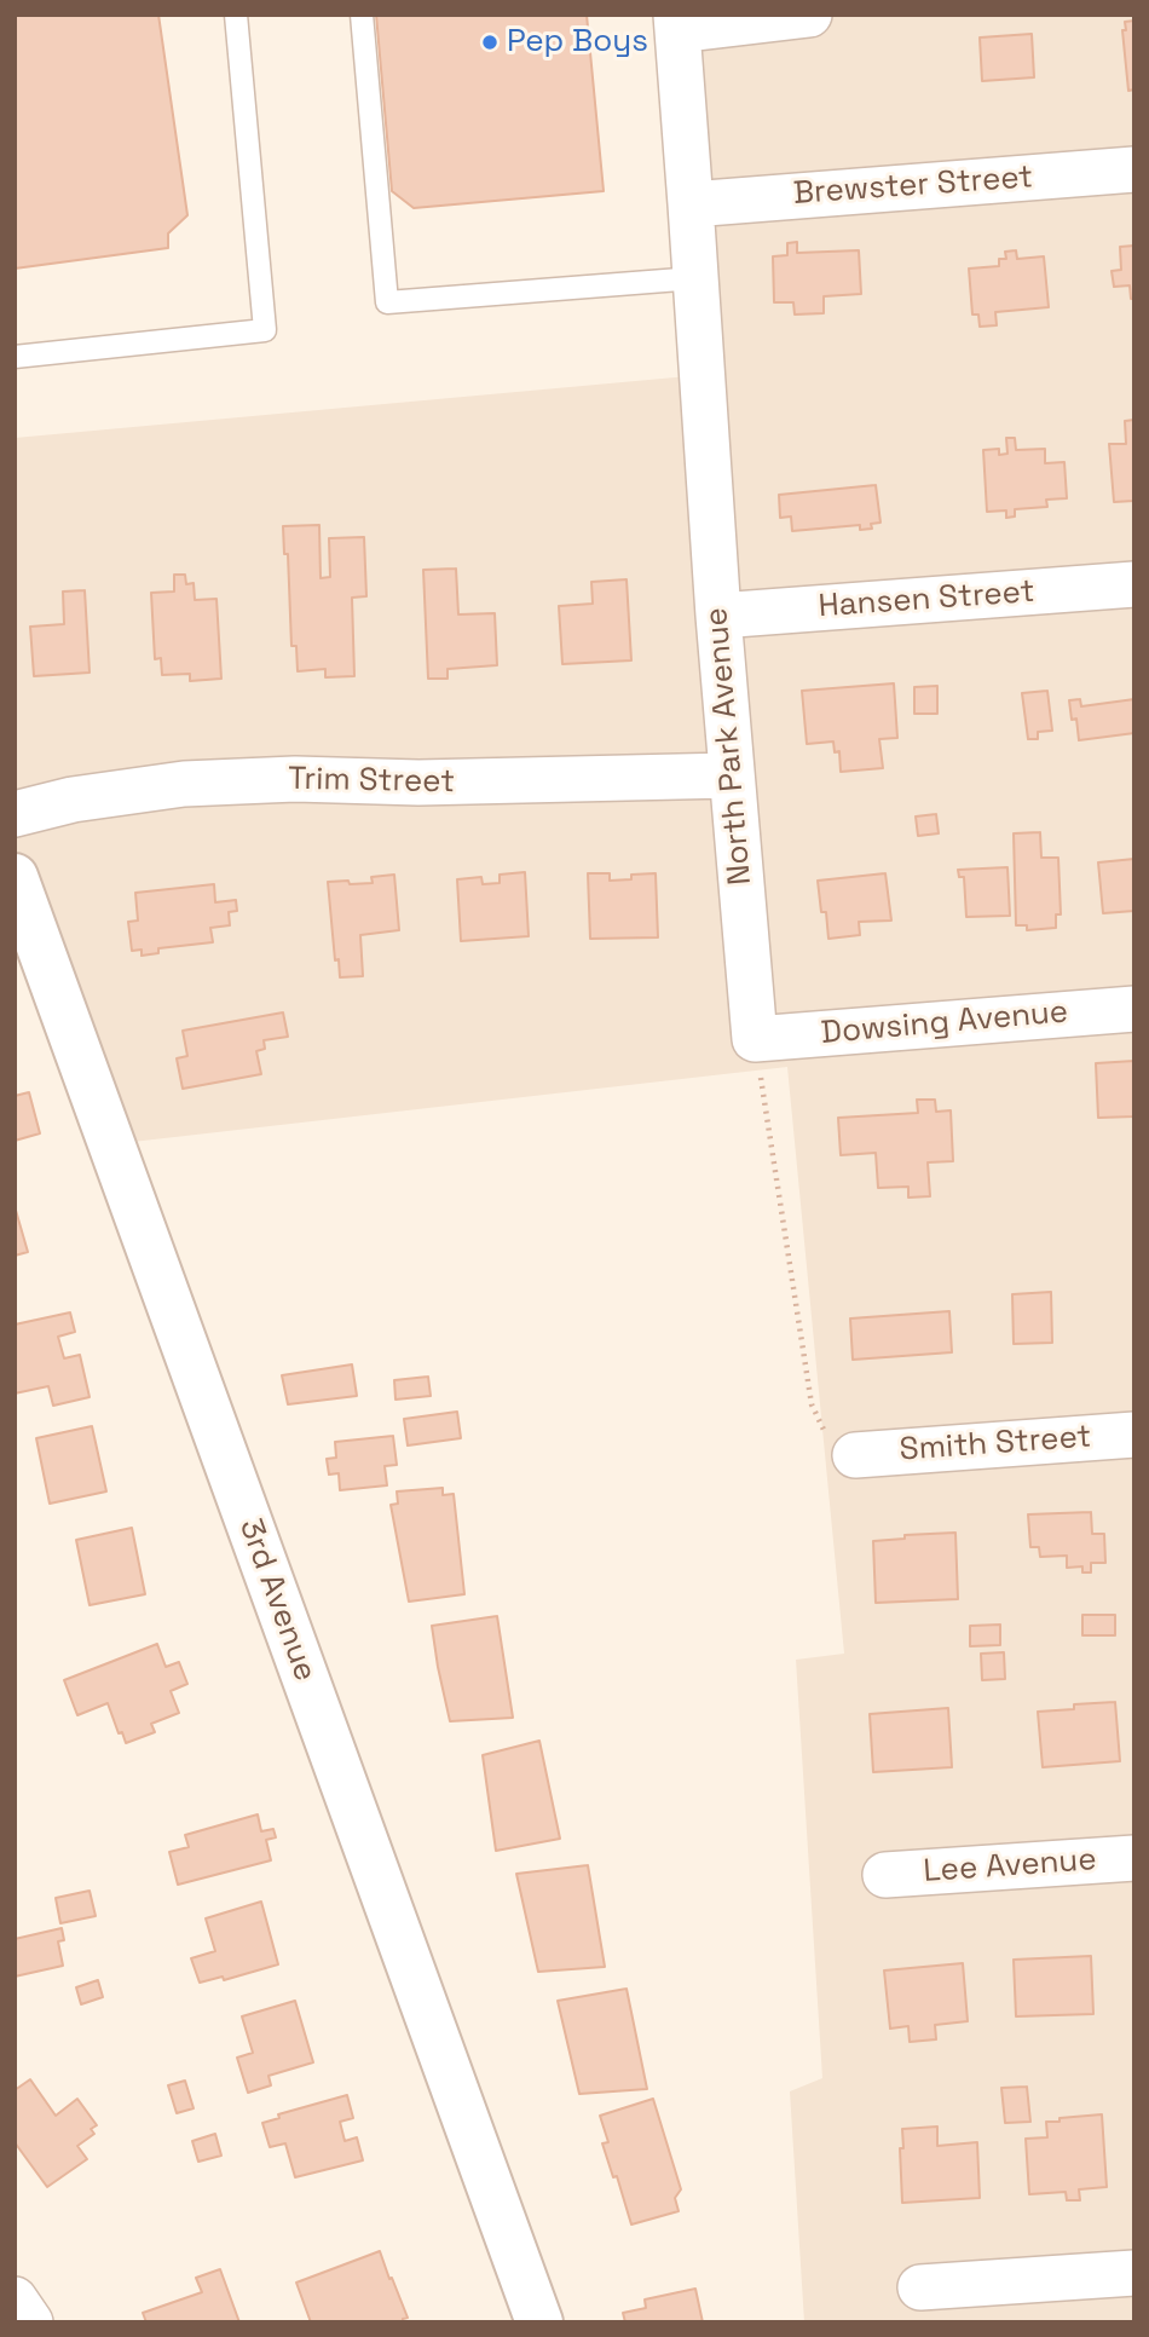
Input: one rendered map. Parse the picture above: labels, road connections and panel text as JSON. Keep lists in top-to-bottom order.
{
  "streets": {
    "street": [
      "Brewster Street",
      "Hansen Street",
      "North Park Avenue",
      "Trim Street",
      "Dowsing Avenue",
      "Smith Street",
      "3rd Avenue",
      "Lee Avenue"
    ]
  },
  "crossings": [
    ["Brewster Street", "North Park Avenue"],
    ["Hansen Street", "North Park Avenue"],
    ["North Park Avenue", "Trim Street"],
    ["North Park Avenue", "Dowsing Avenue"]
  ],
  "places": ["Pep Boys"]
}
